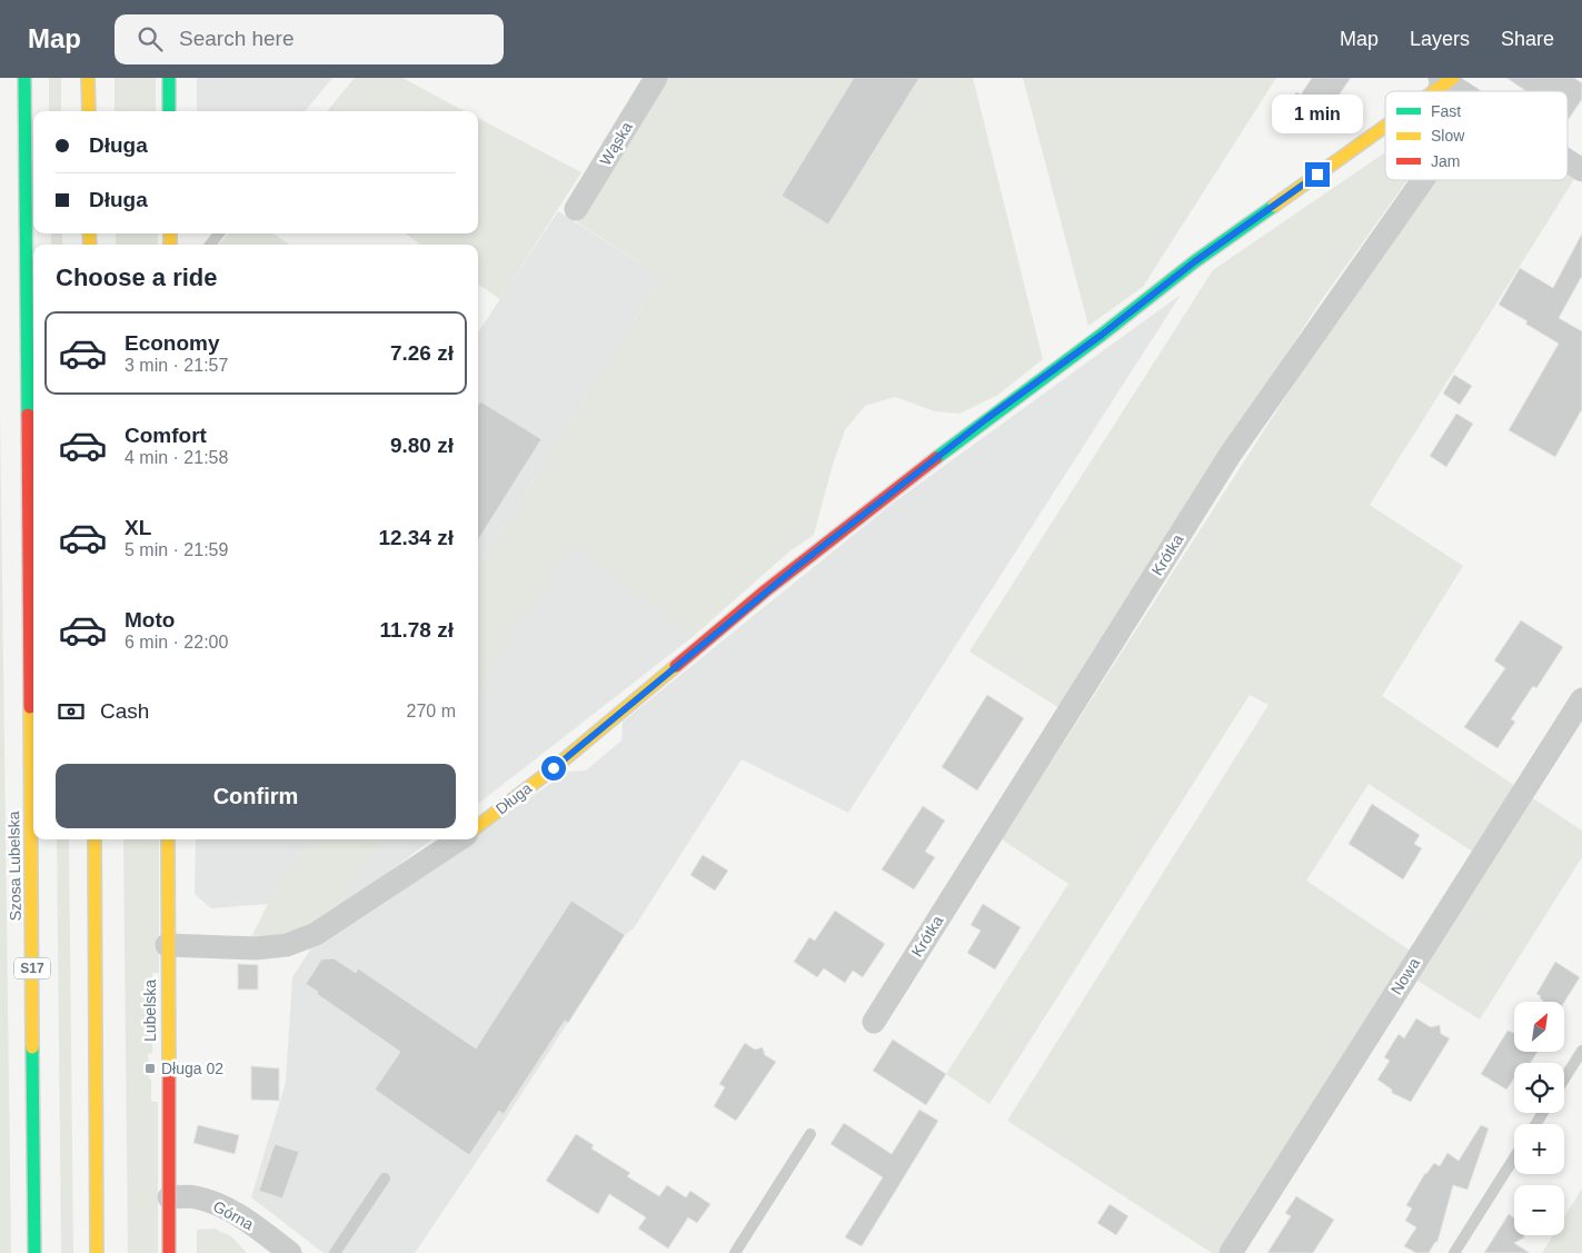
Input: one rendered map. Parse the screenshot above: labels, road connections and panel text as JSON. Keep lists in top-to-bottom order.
{
  "streets": {
    "main road": [
      "Długa",
      "Szosa Lubelska",
      "S17",
      "Lubelska"
    ],
    "street": [
      "Wąska",
      "Krótka",
      "Nowa",
      "Górna"
    ]
  },
  "crossings": [
    ["Lubelska", "Górna"]
  ],
  "places": {
    "transit": ["Długa 02"]
  },
  "legend": ["Fast", "Slow", "Jam"],
  "north": "top right",
  "page": {
    "header": "Map",
    "search": "Search here",
    "nav": ["Map", "Layers", "Share"],
    "bubble": "1 min",
    "banner": ["Długa", "Długa"],
    "heading": "Choose a ride",
    "list": [
      {
        "name": "Economy",
        "note": "3 min · 21:57",
        "value": "7.26 zł"
      },
      {
        "name": "Comfort",
        "note": "4 min · 21:58",
        "value": "9.80 zł"
      },
      {
        "name": "XL",
        "note": "5 min · 21:59",
        "value": "12.34 zł"
      },
      {
        "name": "Moto",
        "note": "6 min · 22:00",
        "value": "11.78 zł"
      }
    ],
    "pay": ["Cash", "270 m"],
    "buttons": "Confirm",
    "map_buttons": ["+", "−"]
  }
}
